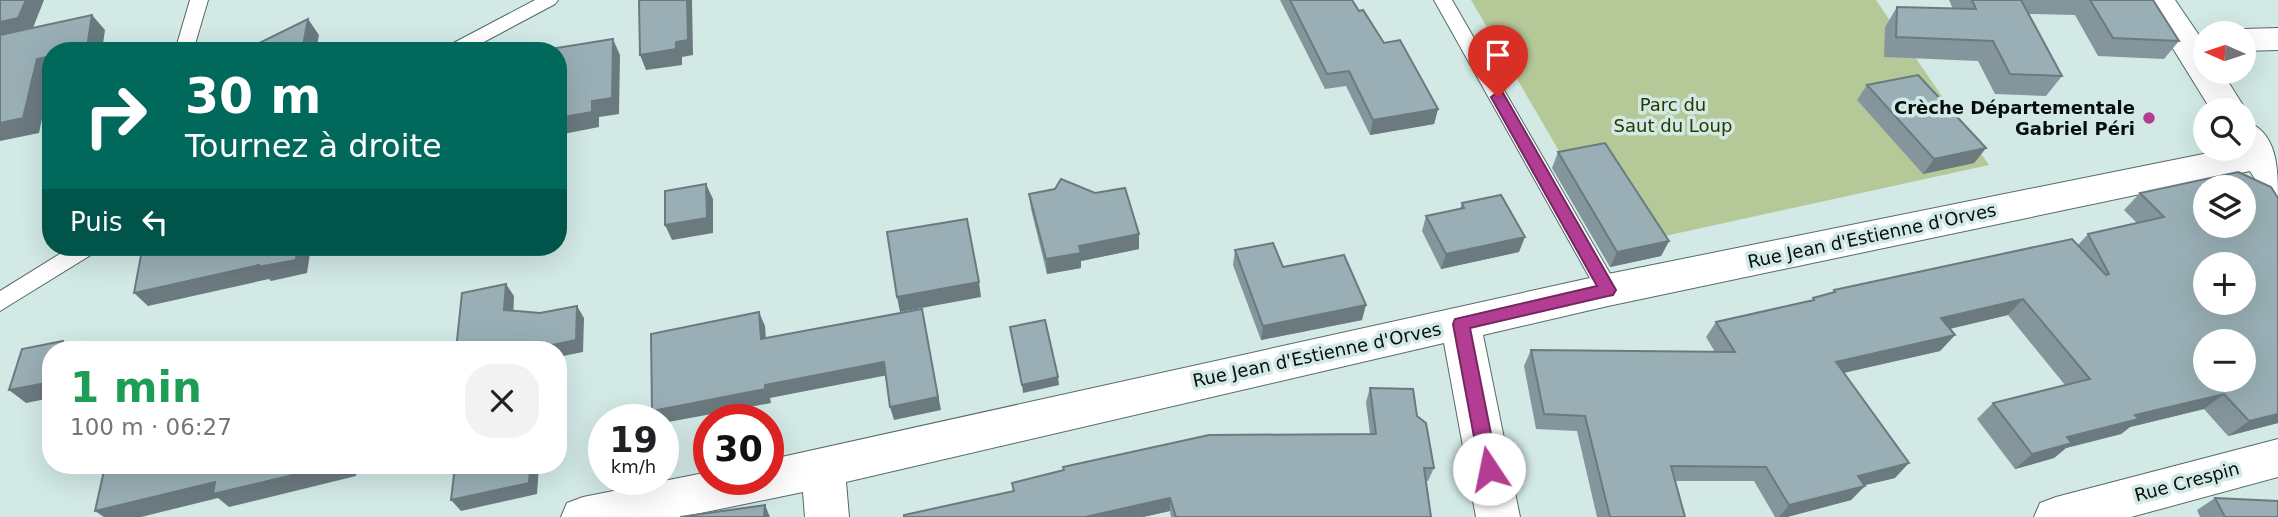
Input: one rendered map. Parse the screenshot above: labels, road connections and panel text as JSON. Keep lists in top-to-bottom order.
{
  "streets": {
    "street": ["Rue Jean d'Estienne d'Orves", "Rue Crespin"]
  },
  "parks": ["Parc du Saut du Loup"],
  "places": ["Crèche Départementale Gabriel Péri"],
  "north": "left",
  "page": {
    "map_buttons": ["+", "−"],
    "turn": ["30 m", "Tournez à droite"],
    "then": "Puis",
    "heading": ["1 min", "100 m · 06:27"],
    "speed": "19 km/h",
    "limit": "30"
  }
}
